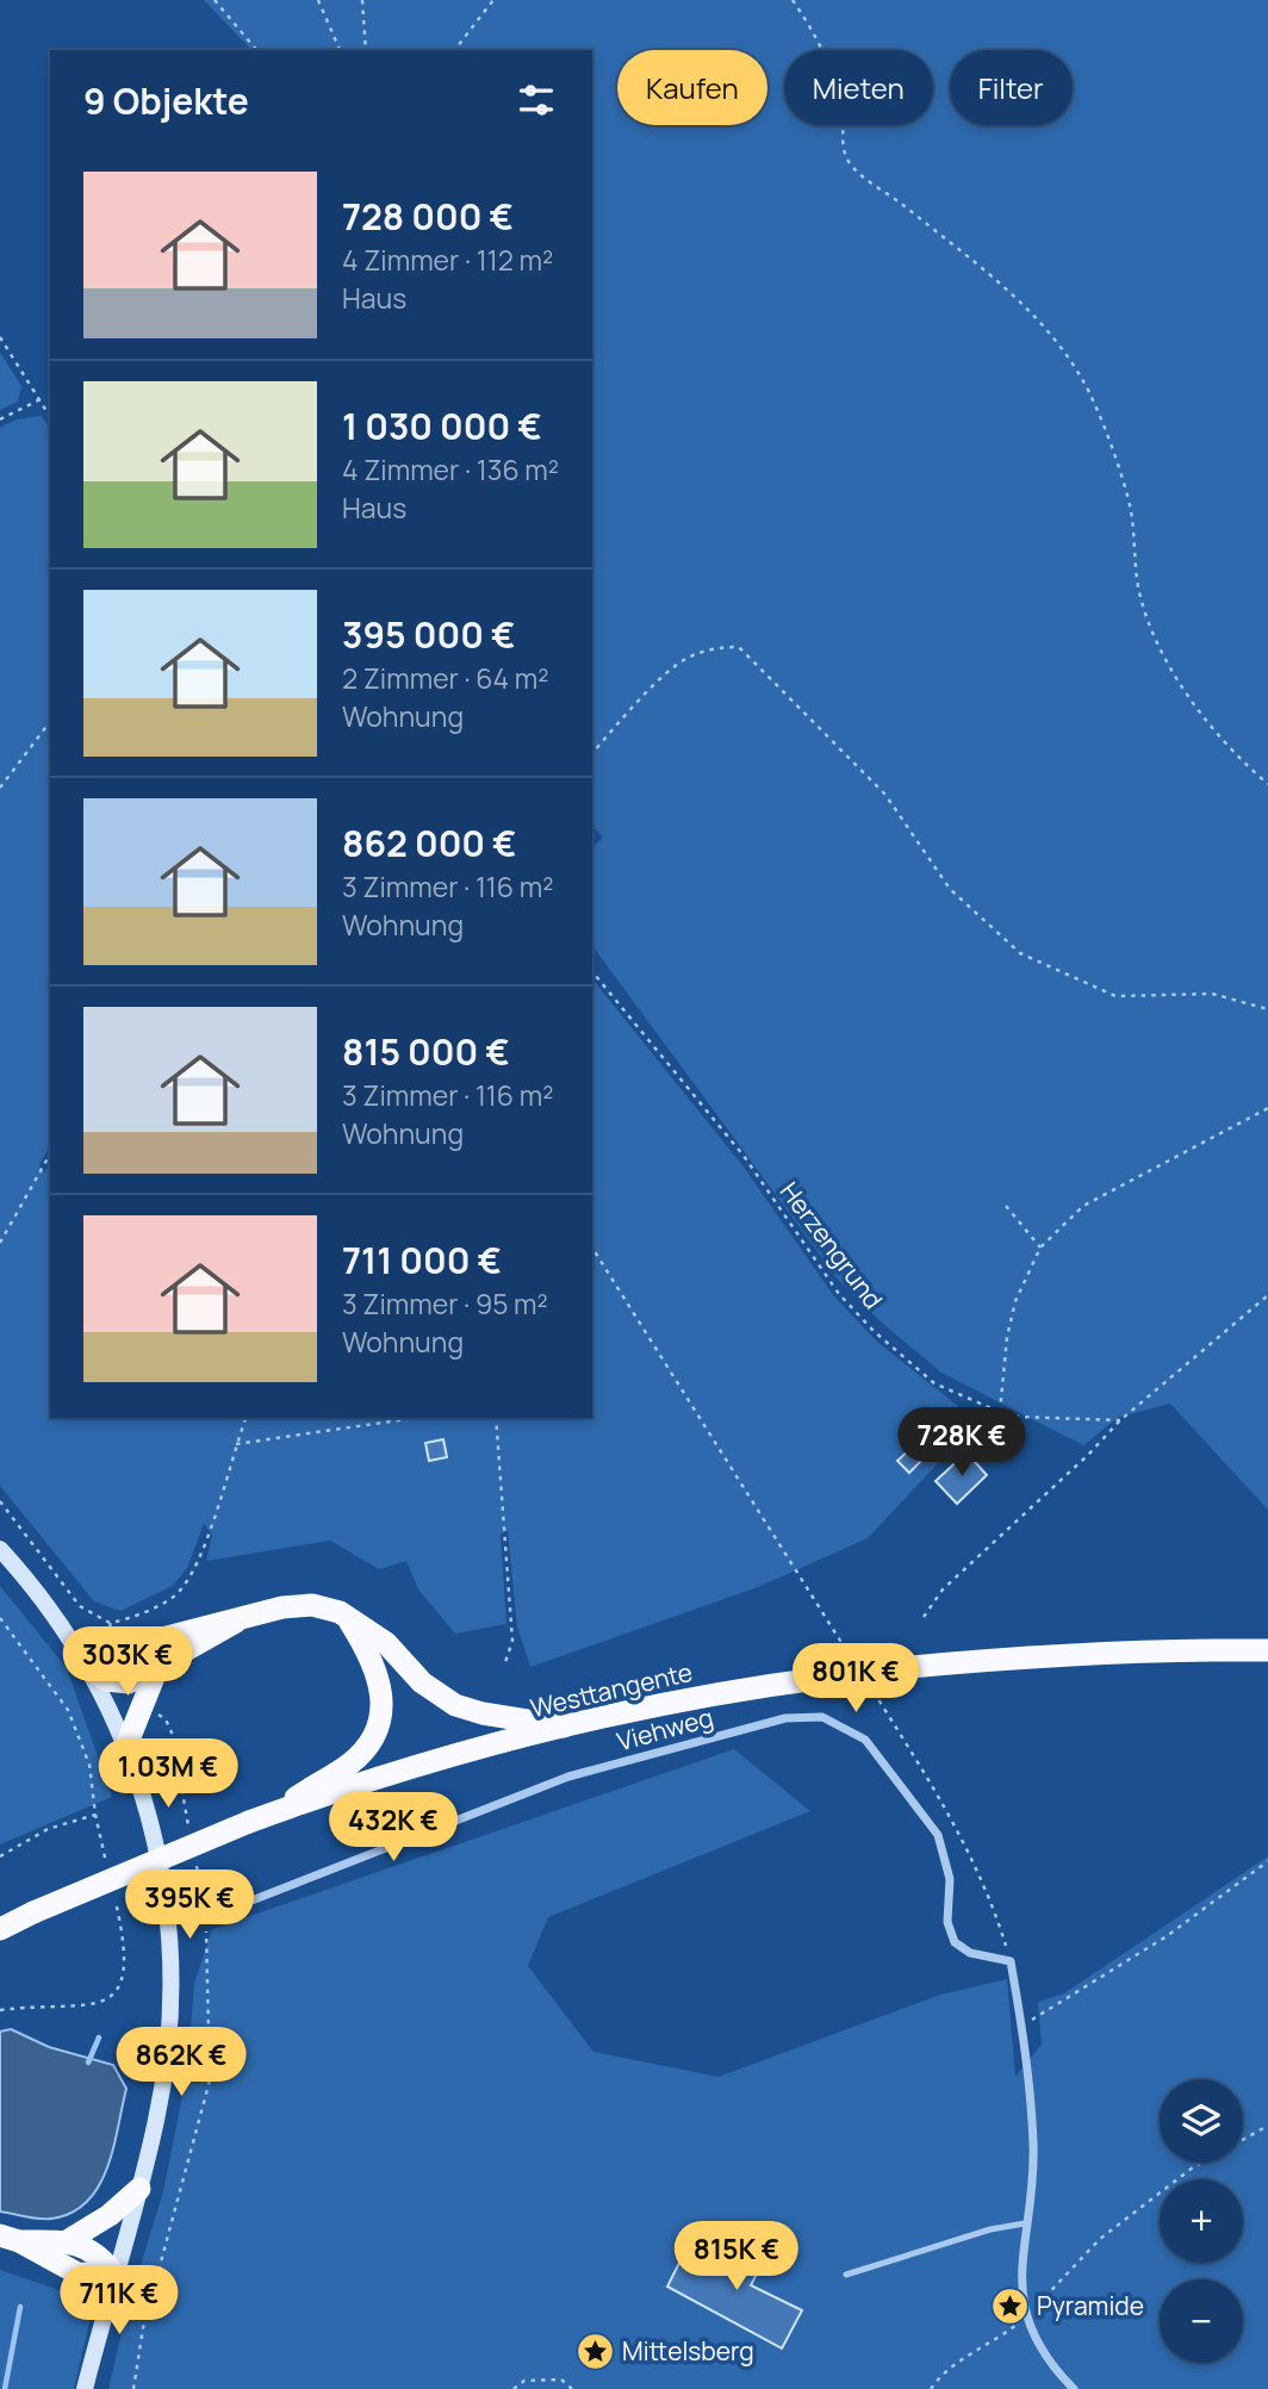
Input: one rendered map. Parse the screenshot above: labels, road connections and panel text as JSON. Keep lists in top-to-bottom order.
{
  "streets": {
    "highway": ["Westtangente"],
    "street": ["Viehweg"],
    "path": ["Herzengrund"]
  },
  "places": {
    "place": ["Pyramide", "Mittelsberg"]
  },
  "page": {
    "chip": ["Kaufen", "Mieten", "Filter"],
    "heading": "9 Objekte",
    "list": [
      {
        "name": "728 000 €",
        "note": "4 Zimmer · 112 m² · Haus"
      },
      {
        "name": "1 030 000 €",
        "note": "4 Zimmer · 136 m² · Haus"
      },
      {
        "name": "395 000 €",
        "note": "2 Zimmer · 64 m² · Wohnung"
      },
      {
        "name": "862 000 €",
        "note": "3 Zimmer · 116 m² · Wohnung"
      },
      {
        "name": "815 000 €",
        "note": "3 Zimmer · 116 m² · Wohnung"
      },
      {
        "name": "711 000 €",
        "note": "3 Zimmer · 95 m² · Wohnung"
      }
    ],
    "price": [
      "728K €",
      "303K €",
      "801K €",
      "1.03M €",
      "432K €",
      "395K €",
      "862K €",
      "815K €",
      "711K €"
    ],
    "map_buttons": ["+", "−"]
  }
}
